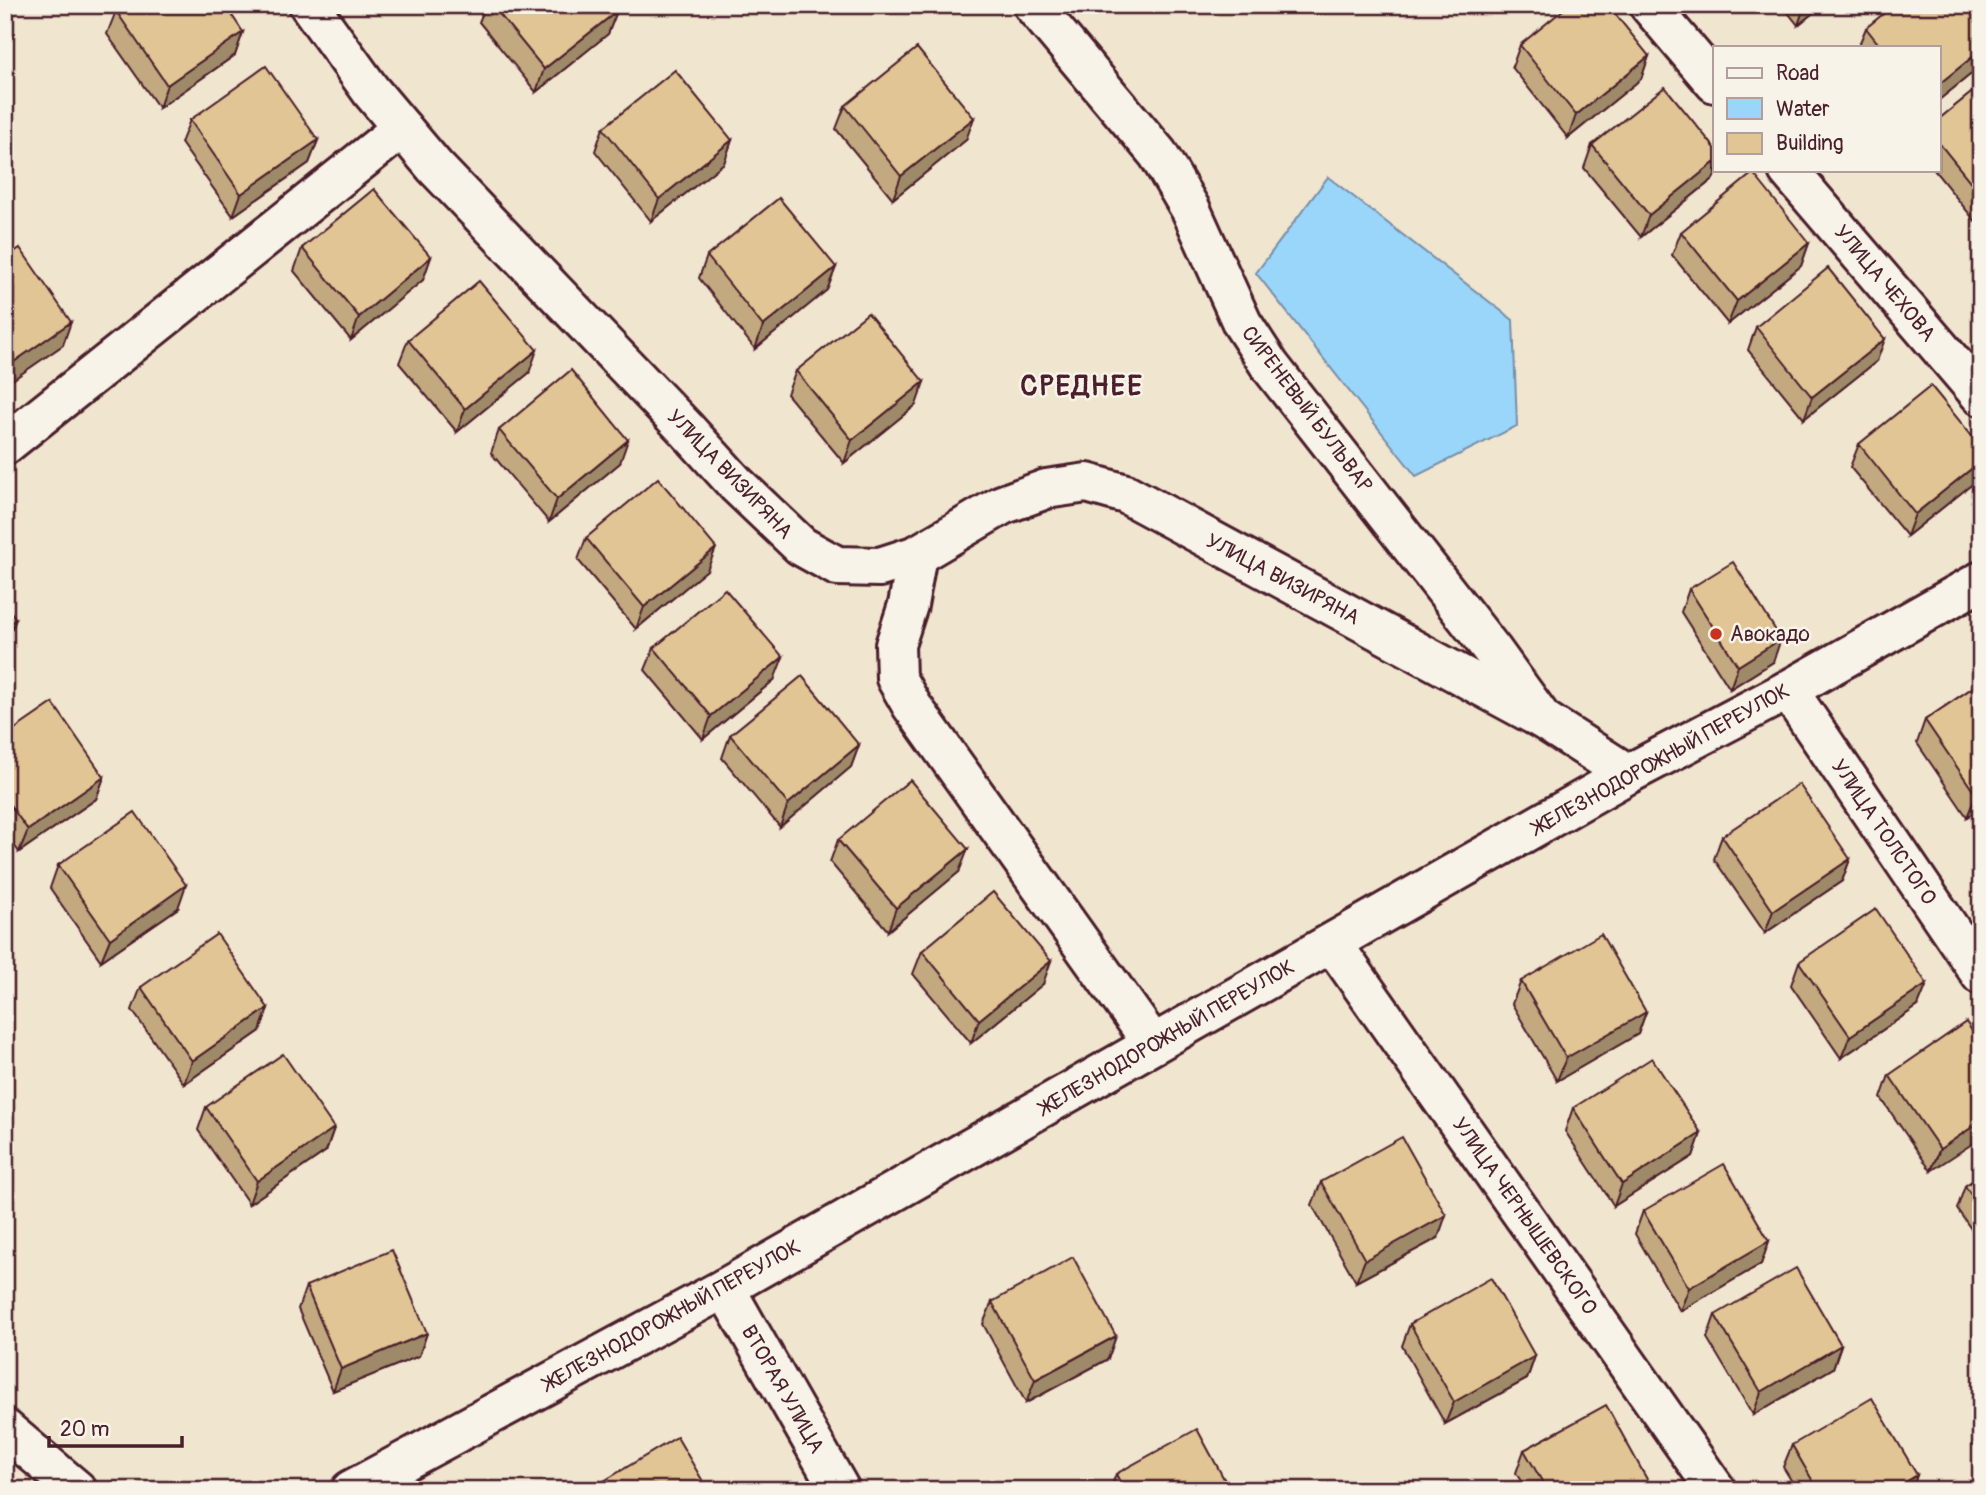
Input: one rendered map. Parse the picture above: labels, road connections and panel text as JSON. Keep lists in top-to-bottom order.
{
  "streets": {
    "street": [
      "УЛИЦА ЧЕХОВА",
      "СИРЕНЕВЫЙ БУЛЬВАР",
      "УЛИЦА ВИЗИРЯНА",
      "ЖЕЛЕЗНОДОРОЖНЫЙ ПЕРЕУЛОК",
      "УЛИЦА ТОЛСТОГО",
      "УЛИЦА ЧЕРНЫШЕВСКОГО",
      "ВТОРАЯ УЛИЦА"
    ]
  },
  "crossings": [
    ["СИРЕНЕВЫЙ БУЛЬВАР", "УЛИЦА ВИЗИРЯНА"],
    ["СИРЕНЕВЫЙ БУЛЬВАР", "ЖЕЛЕЗНОДОРОЖНЫЙ ПЕРЕУЛОК"],
    ["ЖЕЛЕЗНОДОРОЖНЫЙ ПЕРЕУЛОК", "УЛИЦА ТОЛСТОГО"],
    ["ЖЕЛЕЗНОДОРОЖНЫЙ ПЕРЕУЛОК", "УЛИЦА ЧЕРНЫШЕВСКОГО"],
    ["ЖЕЛЕЗНОДОРОЖНЫЙ ПЕРЕУЛОК", "ВТОРАЯ УЛИЦА"]
  ],
  "districts": ["СРЕДНЕЕ"],
  "places": ["Авокадо"],
  "legend": ["Road", "Water", "Building"],
  "scale_bar": "20 m"
}
